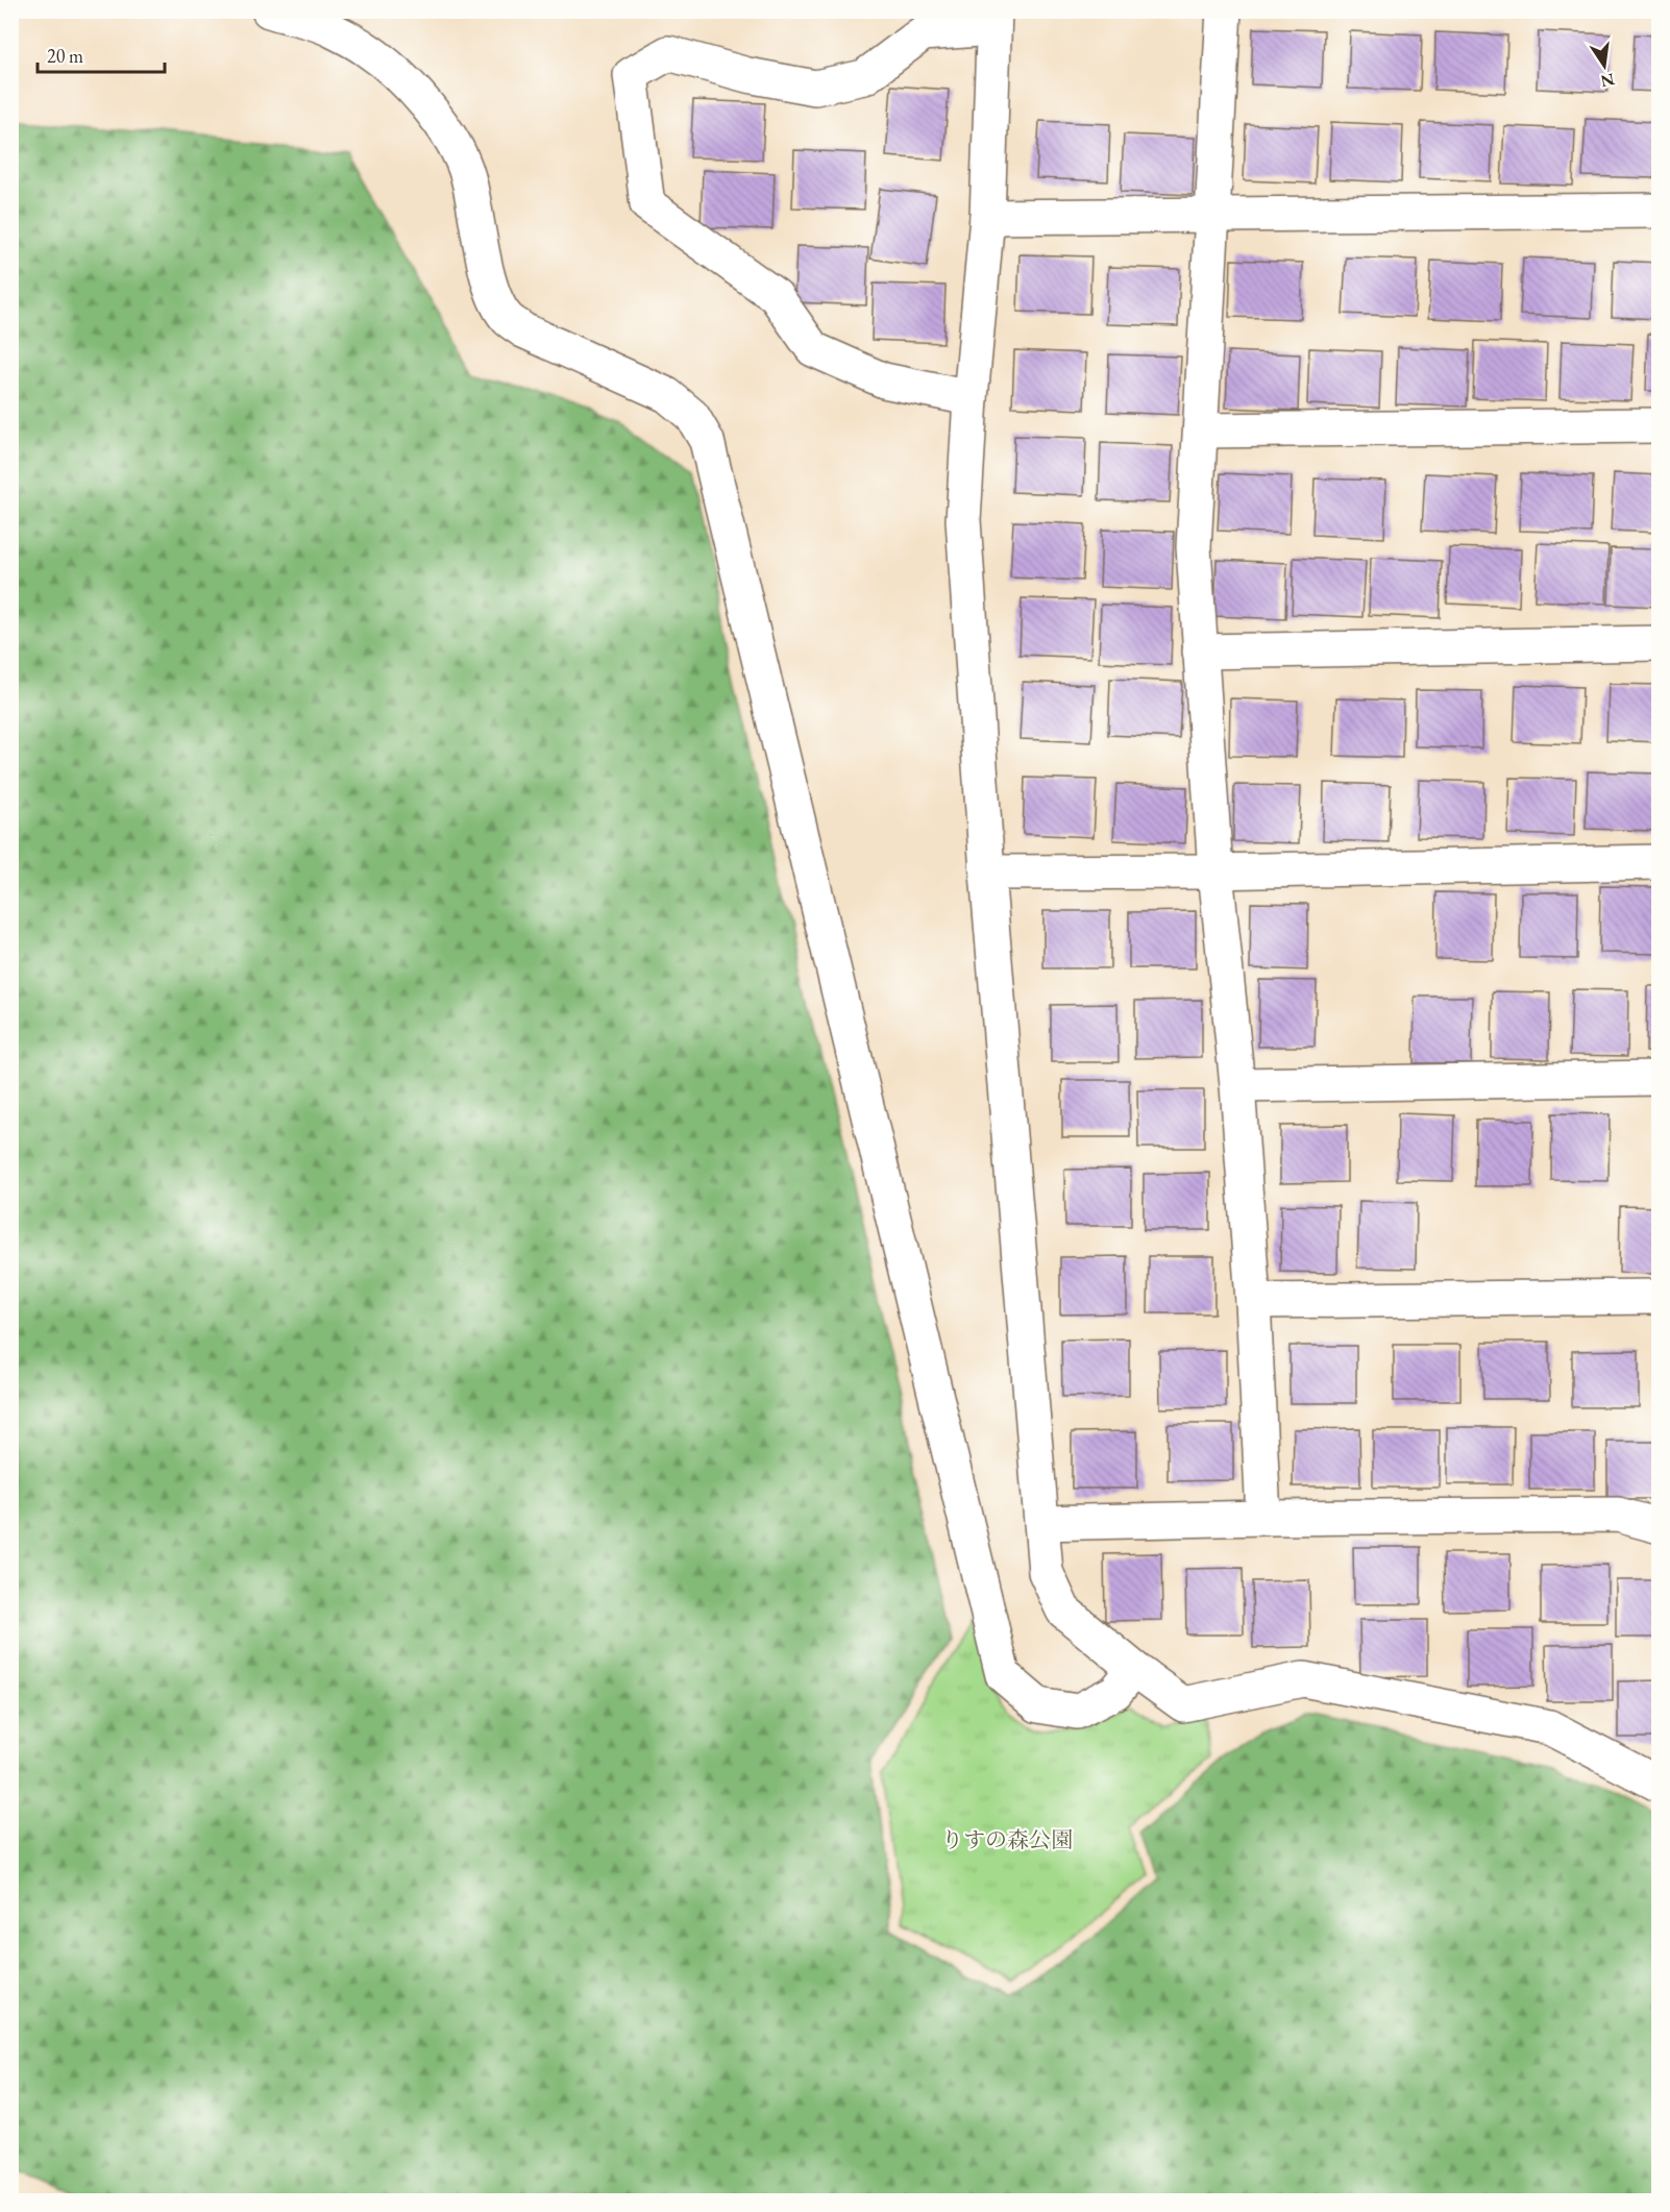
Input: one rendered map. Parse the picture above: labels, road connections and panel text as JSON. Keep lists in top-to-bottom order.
{
  "parks": ["りすの森公園"],
  "scale_bar": "20 m",
  "north": "bottom"
}
